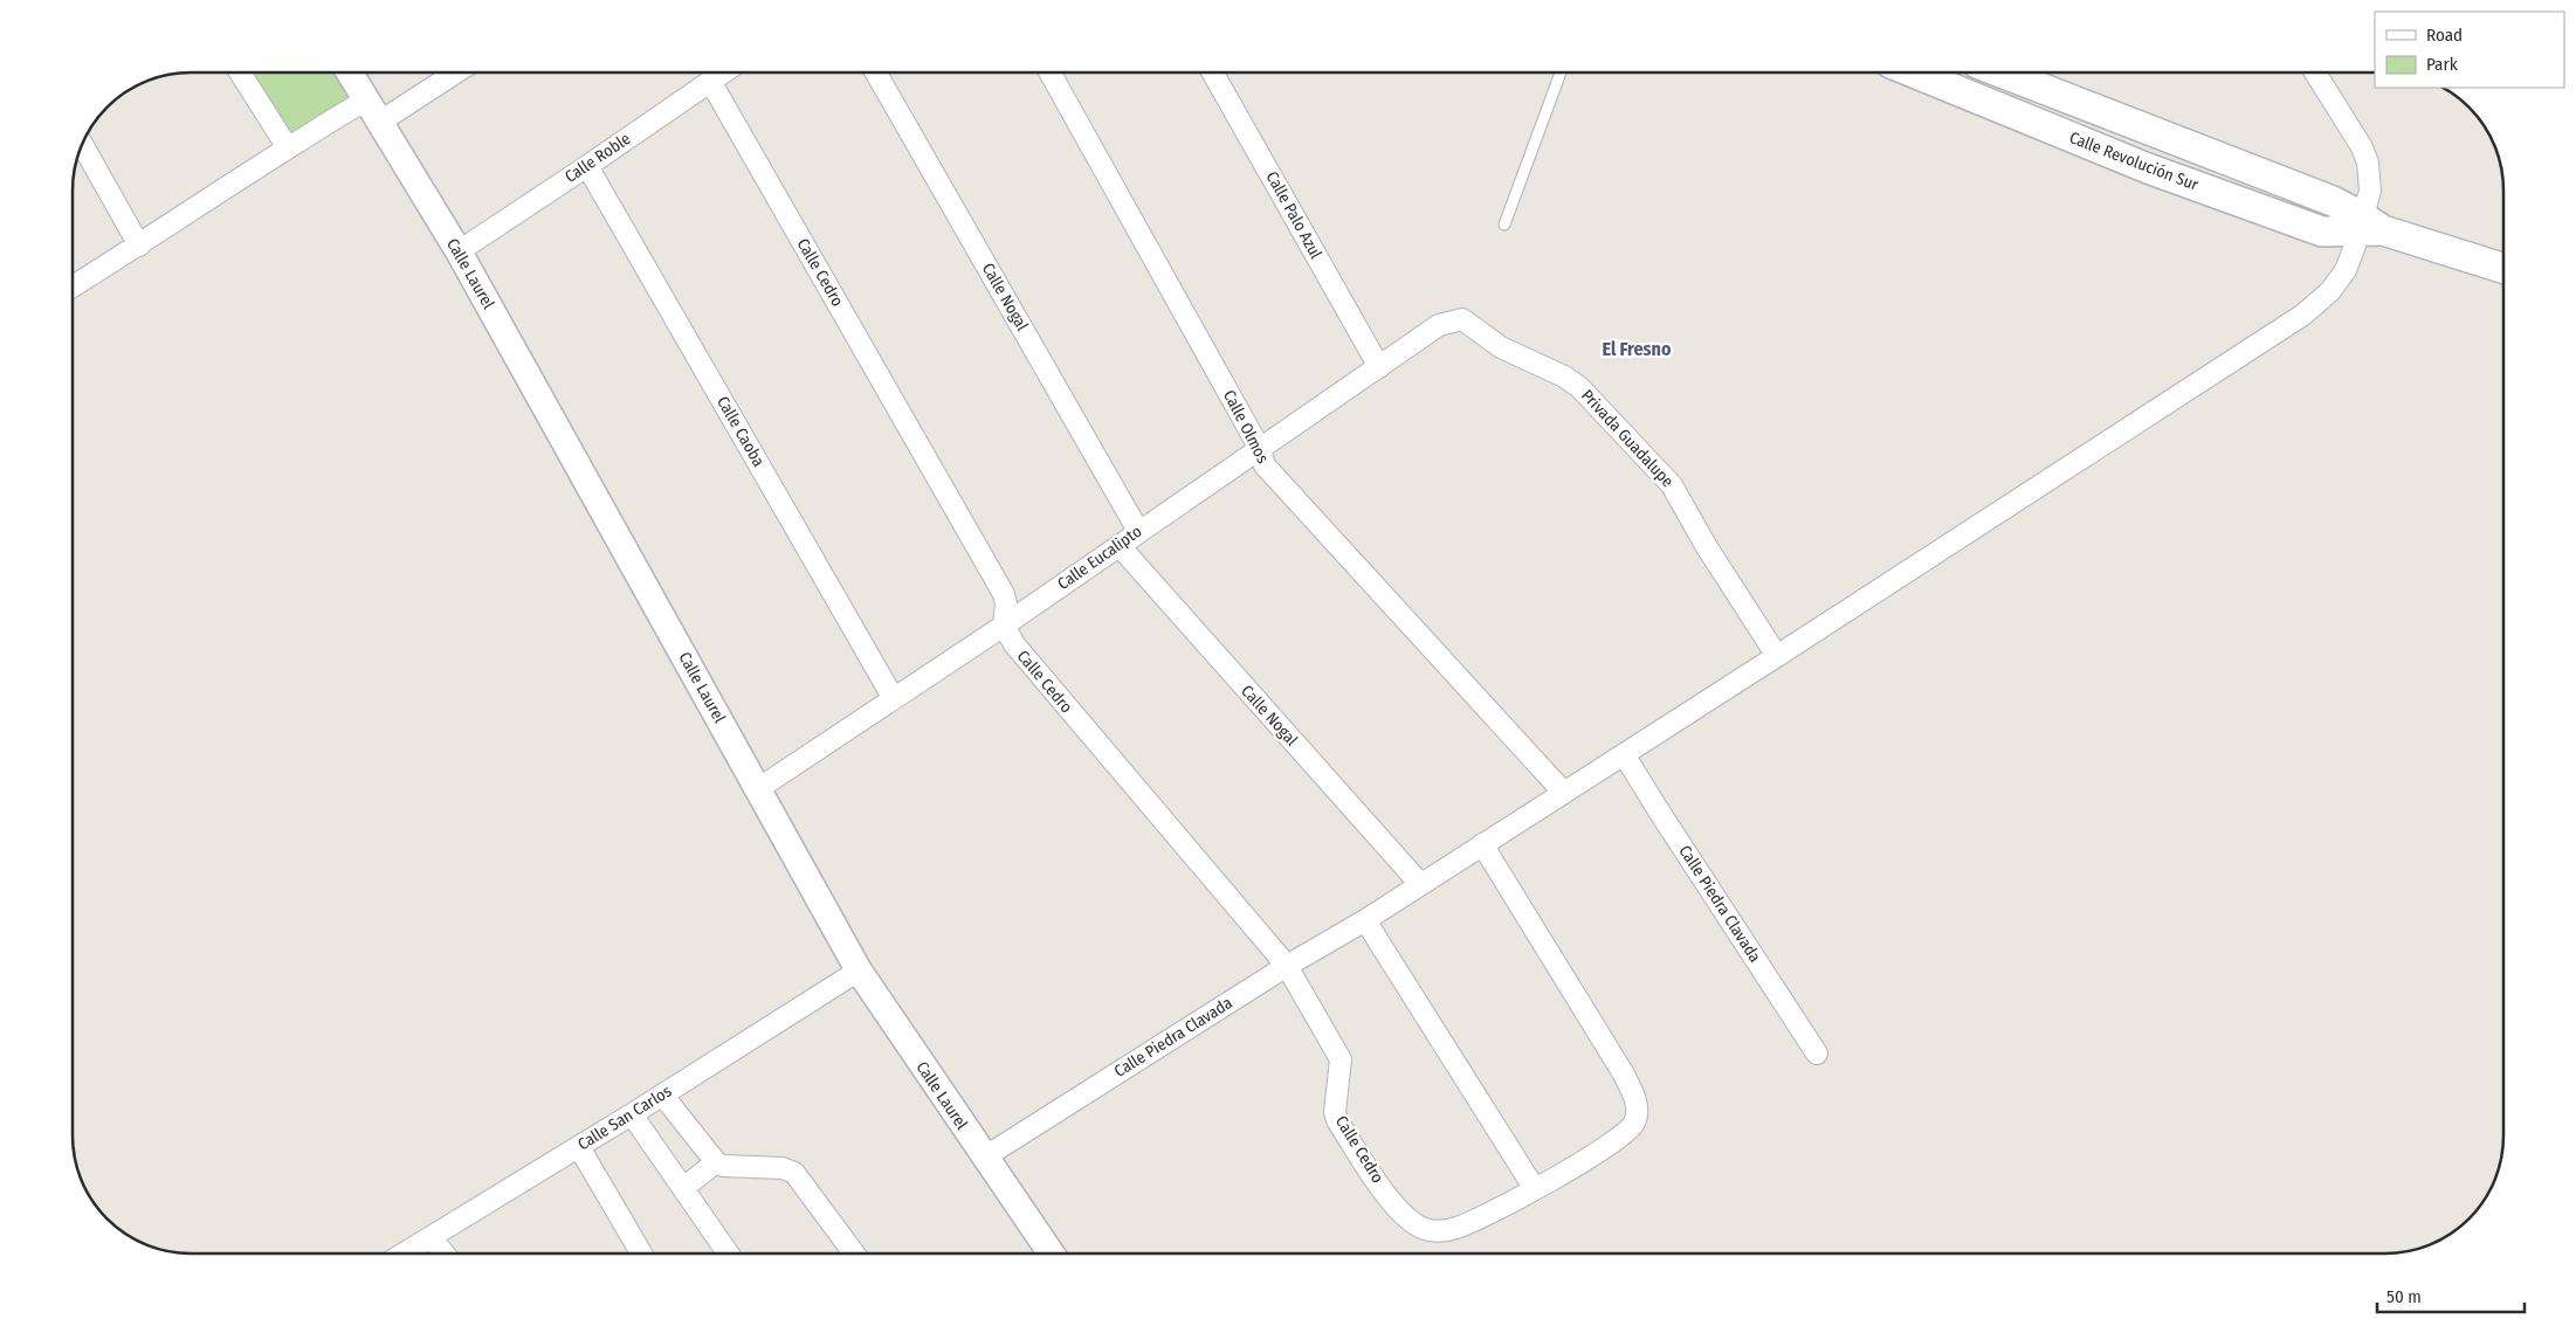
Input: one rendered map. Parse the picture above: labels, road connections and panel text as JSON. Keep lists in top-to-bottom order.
{
  "streets": {
    "main road": ["Calle Revolución Sur"],
    "street": [
      "Calle Roble",
      "Calle Palo Azul",
      "Calle Cedro",
      "Calle Laurel",
      "Calle Nogal",
      "Calle Olmos",
      "Calle Caoba",
      "Privada Guadalupe",
      "Calle Eucalipto",
      "Calle Piedra Clavada",
      "Calle San Carlos"
    ]
  },
  "crossings": [
    ["Calle Roble", "Calle Cedro"],
    ["Calle Roble", "Calle Laurel"],
    ["Calle Roble", "Calle Caoba"],
    ["Calle Revolución Sur", "Calle Piedra Clavada"],
    ["Calle Palo Azul", "Calle Eucalipto"],
    ["Calle Cedro", "Calle Eucalipto"],
    ["Calle Cedro", "Calle Piedra Clavada"],
    ["Calle Laurel", "Calle Eucalipto"],
    ["Calle Laurel", "Calle Piedra Clavada"],
    ["Calle Laurel", "Calle San Carlos"],
    ["Calle Nogal", "Calle Eucalipto"],
    ["Calle Nogal", "Calle Piedra Clavada"],
    ["Calle Olmos", "Calle Eucalipto"],
    ["Calle Olmos", "Calle Piedra Clavada"],
    ["Calle Caoba", "Calle Eucalipto"],
    ["Privada Guadalupe", "Calle Eucalipto"],
    ["Privada Guadalupe", "Calle Piedra Clavada"]
  ],
  "districts": ["El Fresno"],
  "legend": ["Road", "Park"],
  "scale_bar": "50 m"
}
